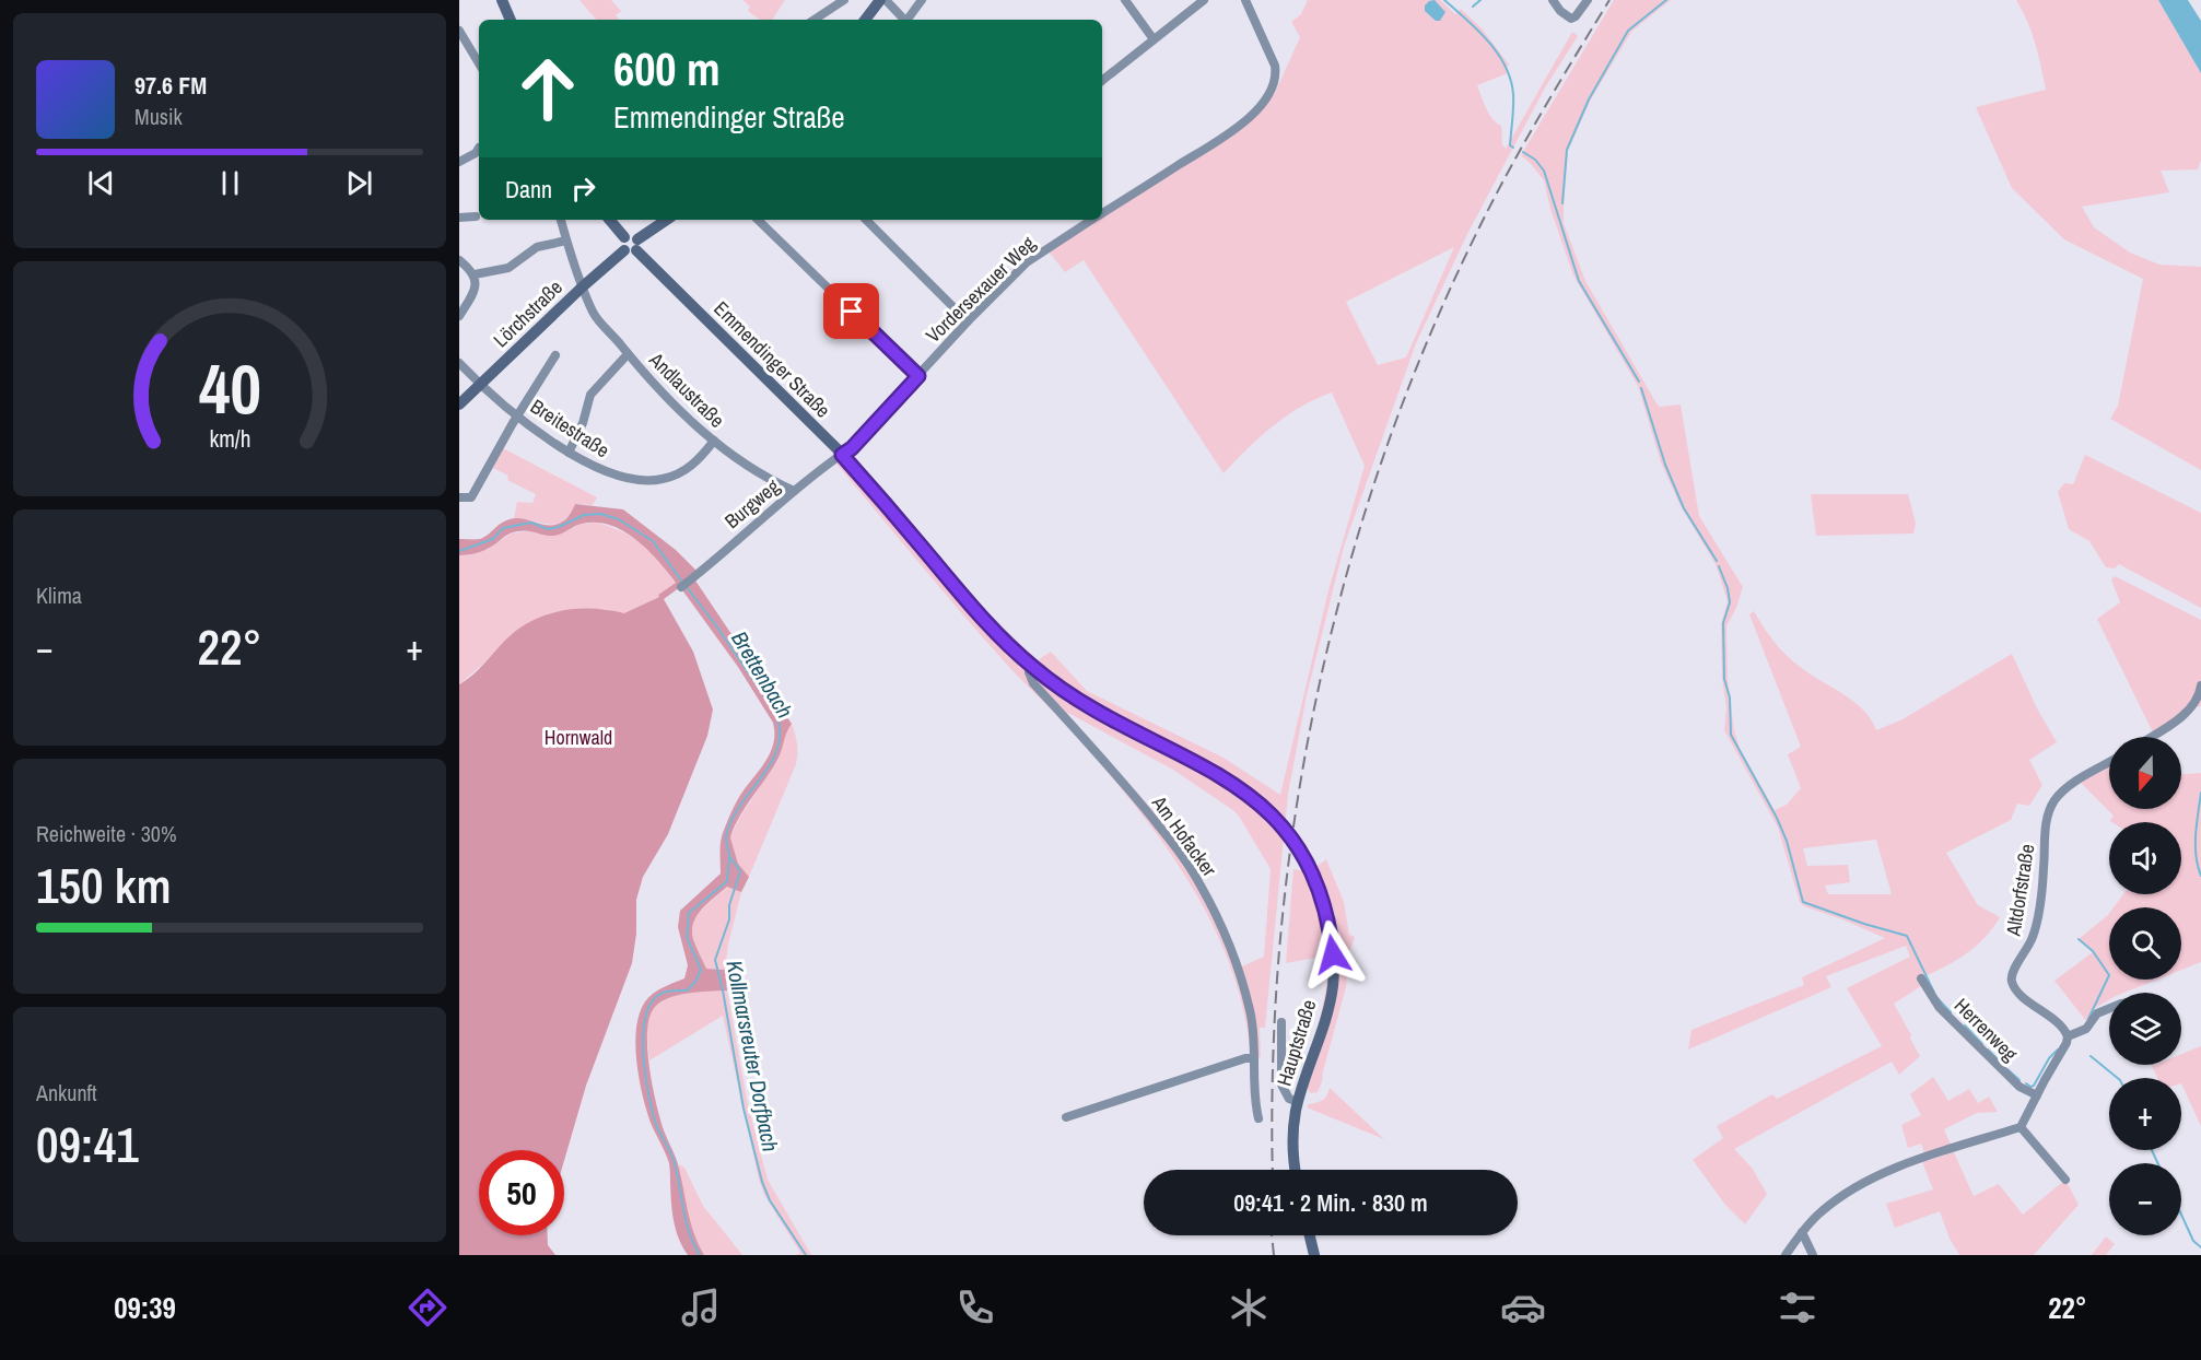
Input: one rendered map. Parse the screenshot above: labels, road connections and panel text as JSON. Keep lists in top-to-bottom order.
{
  "streets": {
    "main road": ["Lörchstraße", "Emmendinger Straße", "Hauptstraße"],
    "street": [
      "Vordersexauer Weg",
      "Andlaustraße",
      "Breitestraße",
      "Burgweg",
      "Am Hofacker",
      "Altdorfstraße",
      "Herrenweg"
    ]
  },
  "crossings": [
    ["Vordersexauer Weg", "Emmendinger Straße"],
    ["Vordersexauer Weg", "Burgweg"],
    ["Lörchstraße", "Emmendinger Straße"],
    ["Lörchstraße", "Andlaustraße"],
    ["Lörchstraße", "Breitestraße"],
    ["Emmendinger Straße", "Burgweg"],
    ["Emmendinger Straße", "Am Hofacker"],
    ["Emmendinger Straße", "Hauptstraße"],
    ["Andlaustraße", "Breitestraße"],
    ["Andlaustraße", "Burgweg"],
    ["Am Hofacker", "Hauptstraße"]
  ],
  "water": ["Brettenbach", "Kollmarsreuter Dorfbach"],
  "parks": ["Hornwald"],
  "north": "bottom",
  "page": {
    "turn": ["600 m", "Emmendinger Straße"],
    "song": ["97.6 FM", "Musik"],
    "then": "Dann",
    "tile": [
      "Klima",
      ["Reichweite · 30%", "150 km"],
      ["Ankunft", "09:41"]
    ],
    "heat": ["−", "22°", "+"],
    "map_buttons": ["+", "−"],
    "limit": "50",
    "trip": "09:41 · 2 Min. · 830 m",
    "tabs": ["09:39", "22°"],
    "gauge": ["40", "km/h"]
  }
}
